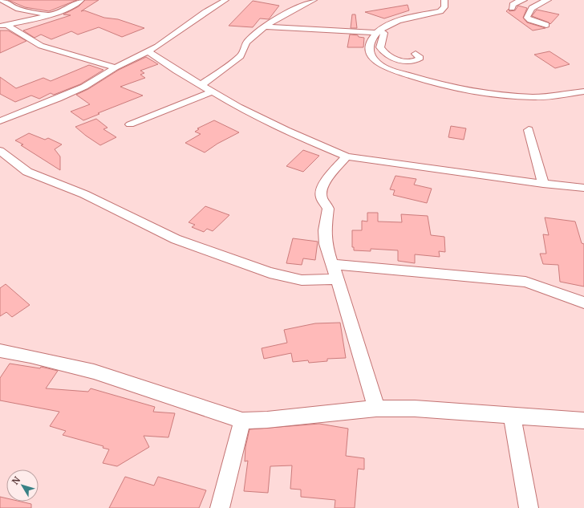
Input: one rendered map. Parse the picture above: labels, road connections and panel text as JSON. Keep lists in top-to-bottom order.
{
  "north": "top left"
}
